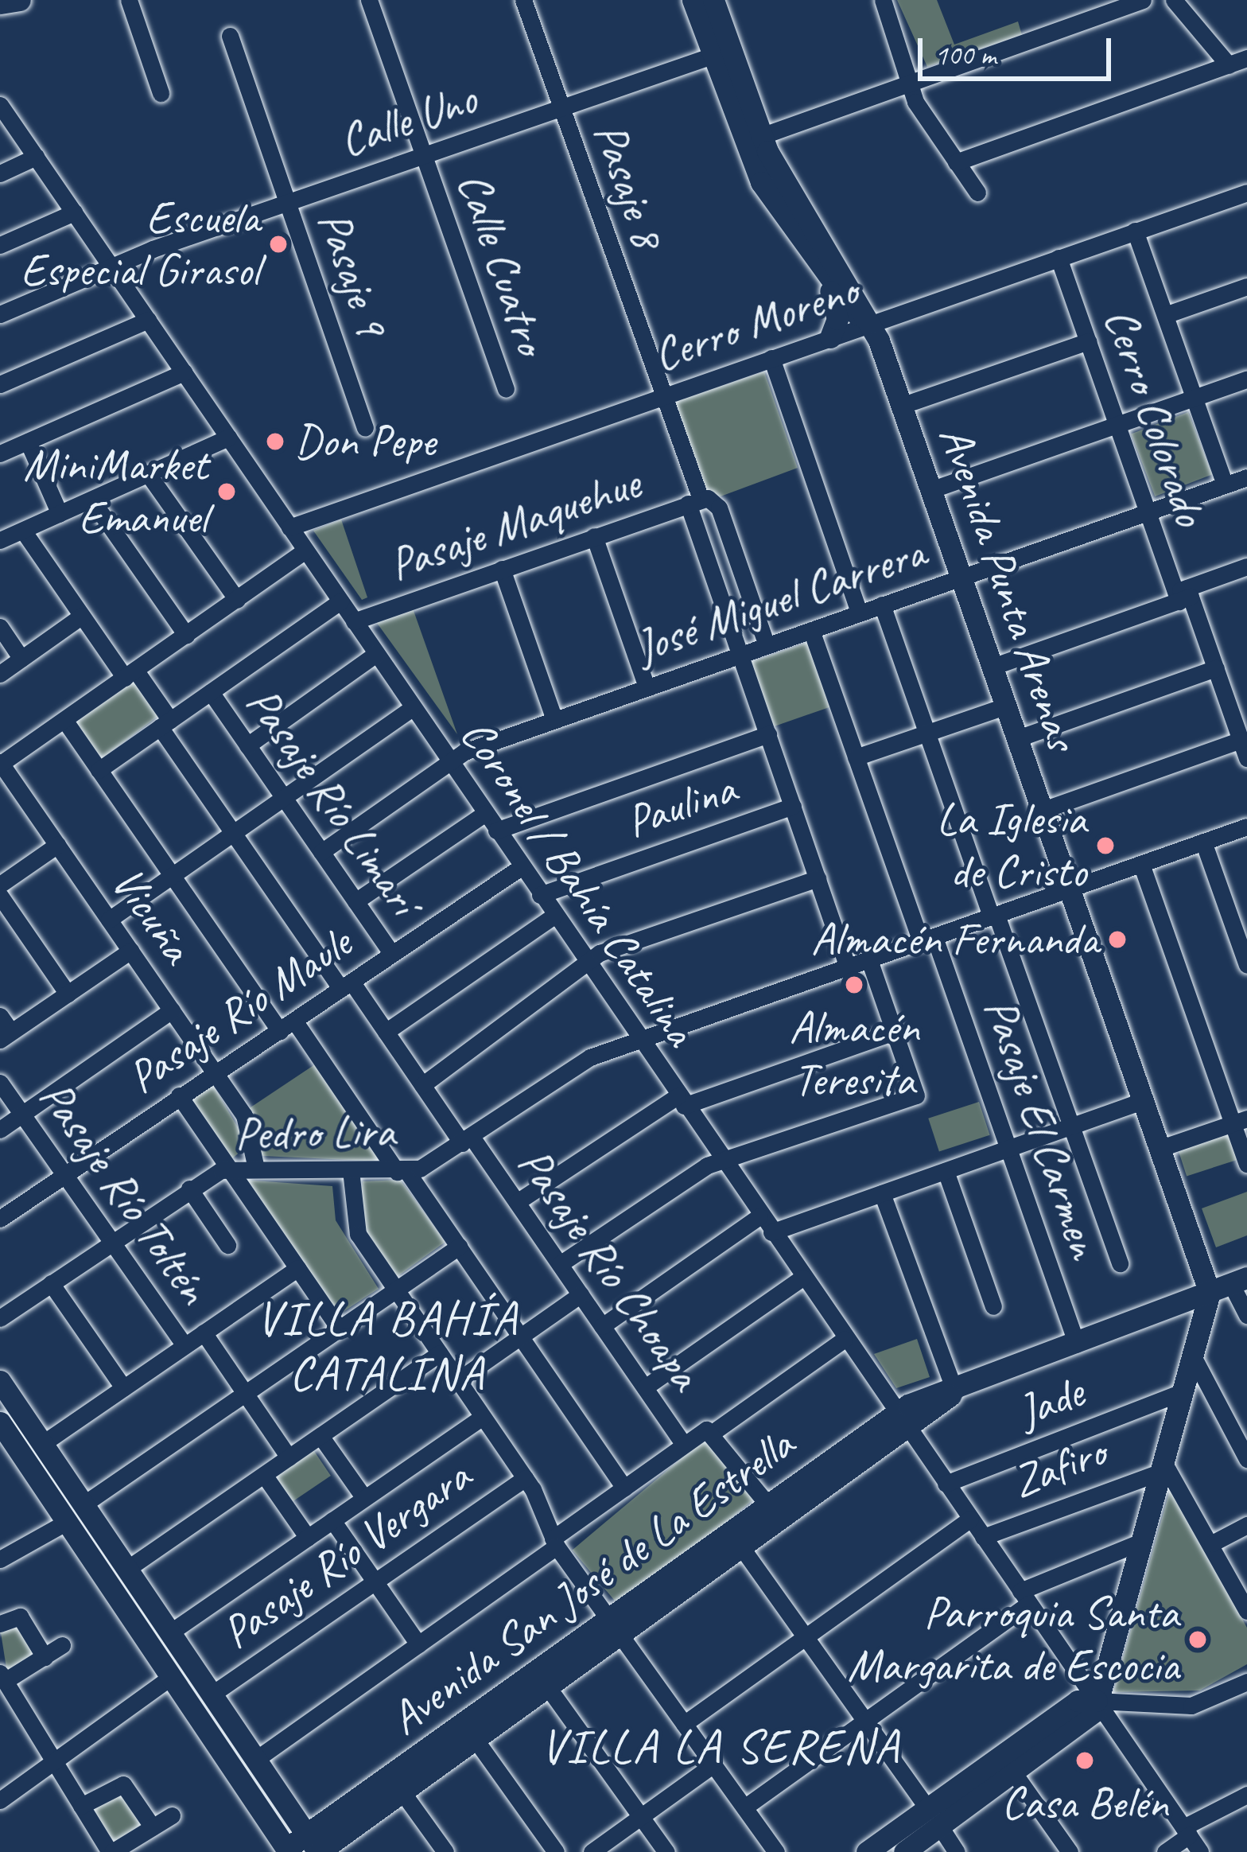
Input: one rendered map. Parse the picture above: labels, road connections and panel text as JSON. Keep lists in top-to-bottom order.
{
  "streets": {
    "main road": ["Avenida Punta Arenas", "Avenida San José de La Estrella"],
    "street": [
      "Calle Uno",
      "Pasaje 8",
      "Calle Cuatro",
      "Pasaje 9",
      "Cerro Moreno",
      "Cerro Colorado",
      "Pasaje Maquehue",
      "José Miguel Carrera",
      "Pasaje Río Limarí",
      "Paulina",
      "Coronel / Bahía Catalina",
      "Vicuña",
      "Pasaje Río Maule",
      "Pasaje El Carmen",
      "Pedro Lira",
      "Pasaje Río Toltén",
      "Pasaje Río Choapa",
      "Jade",
      "Zafiro",
      "Pasaje Río Vergara"
    ]
  },
  "crossings": [
    ["Calle Uno", "Pasaje 8"],
    ["Calle Uno", "Calle Cuatro"],
    ["Calle Uno", "Pasaje 9"],
    ["Calle Uno", "Avenida Punta Arenas"],
    ["Calle Uno", "Coronel / Bahía Catalina"],
    ["Pasaje 8", "Cerro Moreno"],
    ["Pasaje 8", "Pasaje Maquehue"],
    ["Pasaje 8", "José Miguel Carrera"],
    ["Pasaje 8", "Paulina"],
    ["Pasaje 8", "Pedro Lira"],
    ["Cerro Moreno", "Cerro Colorado"],
    ["Cerro Moreno", "Avenida Punta Arenas"],
    ["Cerro Moreno", "Coronel / Bahía Catalina"],
    ["Cerro Colorado", "José Miguel Carrera"],
    ["Pasaje Maquehue", "Coronel / Bahía Catalina"],
    ["Avenida Punta Arenas", "José Miguel Carrera"],
    ["Avenida Punta Arenas", "Pedro Lira"],
    ["Avenida Punta Arenas", "Avenida San José de La Estrella"],
    ["José Miguel Carrera", "Pasaje Río Limarí"],
    ["José Miguel Carrera", "Coronel / Bahía Catalina"],
    ["José Miguel Carrera", "Pasaje El Carmen"],
    ["Pasaje Río Limarí", "Pasaje Río Maule"],
    ["Paulina", "Coronel / Bahía Catalina"],
    ["Coronel / Bahía Catalina", "Pasaje Río Maule"],
    ["Coronel / Bahía Catalina", "Pedro Lira"],
    ["Coronel / Bahía Catalina", "Jade"],
    ["Coronel / Bahía Catalina", "Zafiro"],
    ["Coronel / Bahía Catalina", "Avenida San José de La Estrella"],
    ["Vicuña", "Pasaje Río Maule"],
    ["Vicuña", "Pedro Lira"],
    ["Pasaje Río Maule", "Pasaje Río Toltén"],
    ["Pasaje Río Maule", "Pasaje Río Choapa"],
    ["Pasaje El Carmen", "Pedro Lira"],
    ["Pasaje El Carmen", "Avenida San José de La Estrella"],
    ["Pedro Lira", "Pasaje Río Toltén"],
    ["Pedro Lira", "Pasaje Río Choapa"],
    ["Pasaje Río Choapa", "Avenida San José de La Estrella"]
  ],
  "districts": ["VILLA BAHÍA CATALINA", "VILLA LA SERENA"],
  "places": [
    "Escuela Especial Girasol",
    "Don Pepe",
    "MiniMarket Emanuel",
    "La Iglesia de Cristo",
    "Almacén Fernanda",
    "Almacén Teresita",
    "Parroquia Santa Margarita de Escocia",
    "Casa Belén"
  ],
  "scale_bar": "100 m"
}
